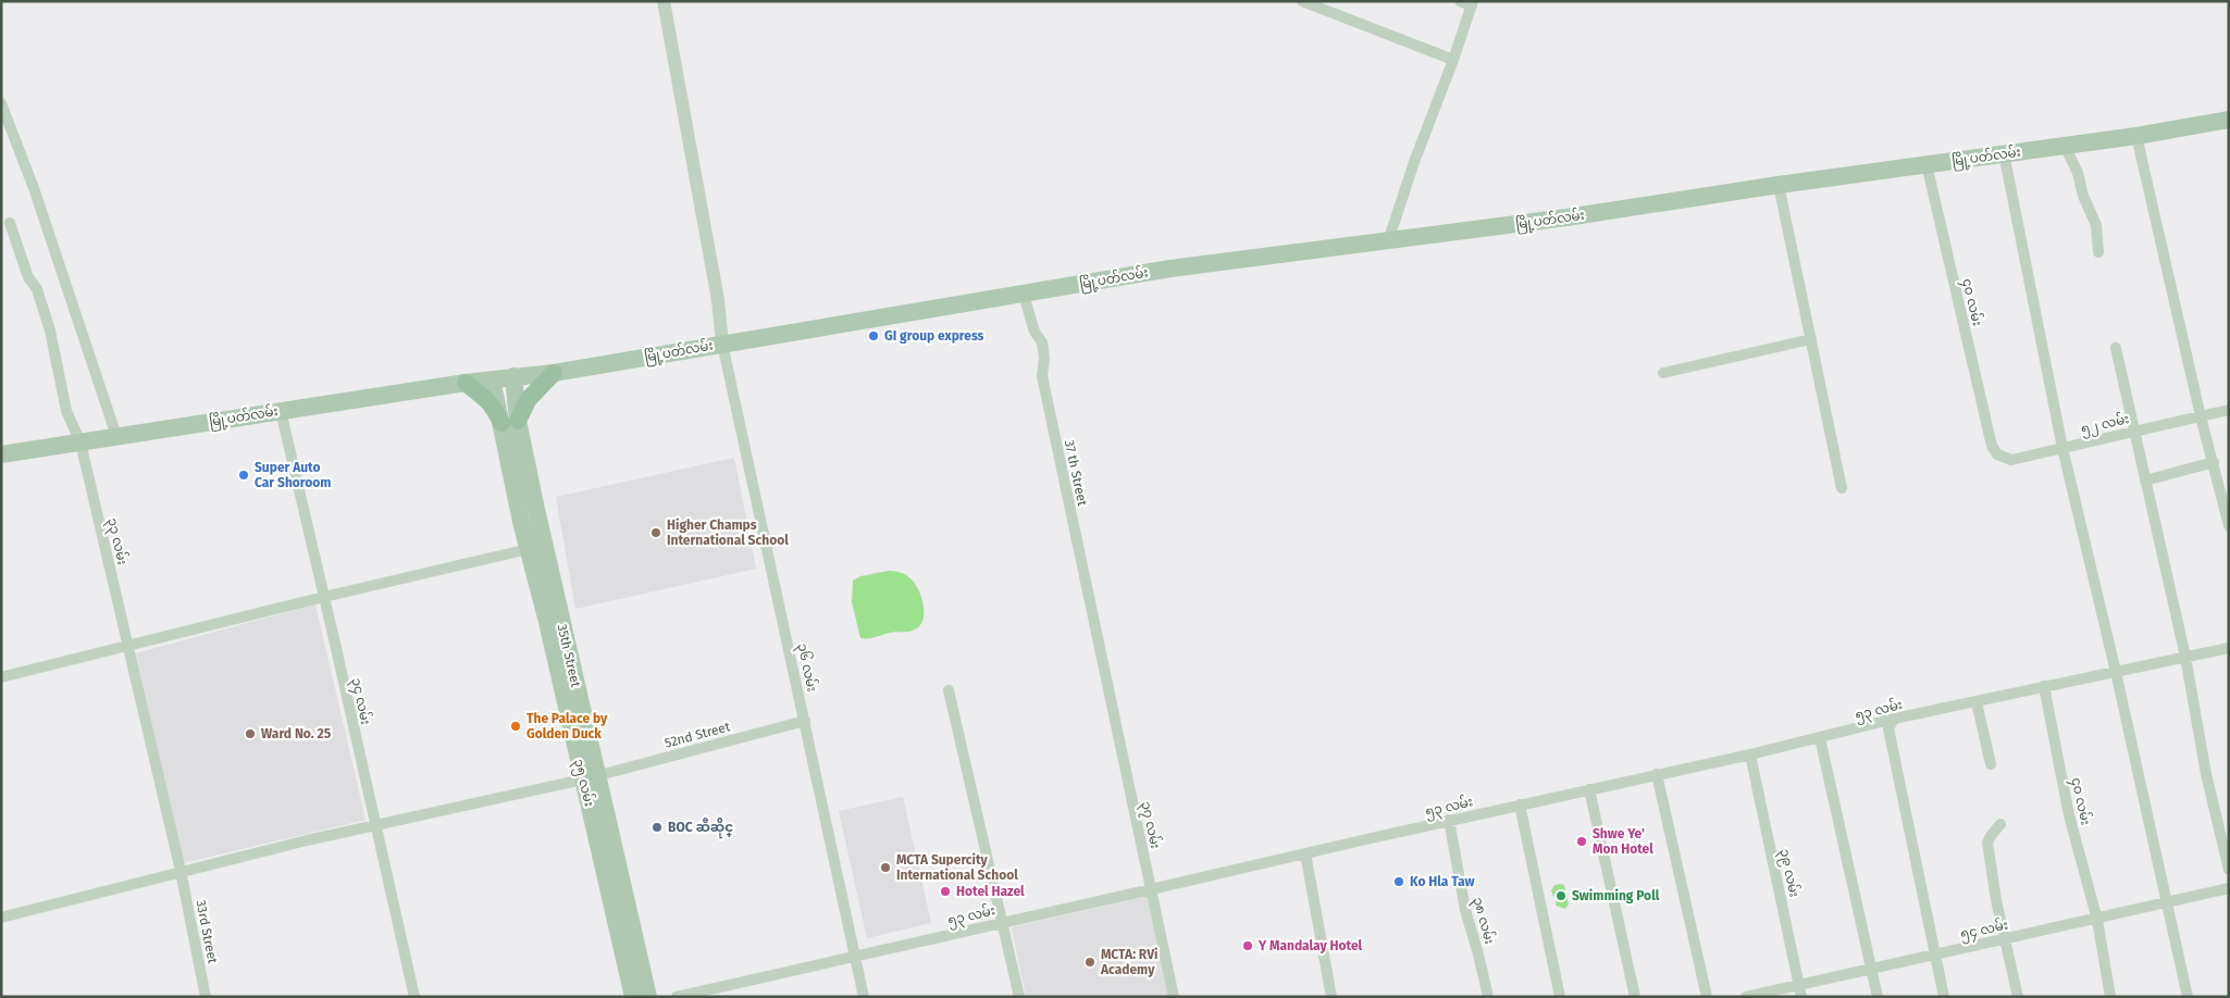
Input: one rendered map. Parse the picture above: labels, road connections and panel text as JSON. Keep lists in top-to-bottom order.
{
  "streets": {
    "main road": ["မြို့ပတ်လမ်း", "35th Street", "၃၅ လမ်း"],
    "street": [
      "၄၀ လမ်း",
      "၅၂ လမ်း",
      "37 th Street",
      "၃၃ လမ်း",
      "၃၆ လမ်း",
      "၃၄ လမ်း",
      "၅၃ လမ်း",
      "52nd Street",
      "၃၇ လမ်း",
      "၃၉ လမ်း",
      "၃၈ လမ်း",
      "၅၄ လမ်း",
      "33rd Street"
    ]
  },
  "crossings": [
    ["မြို့ပတ်လမ်း", "၄၀ လမ်း"],
    ["မြို့ပတ်လမ်း", "37 th Street"],
    ["မြို့ပတ်လမ်း", "၃၃ လမ်း"],
    ["မြို့ပတ်လမ်း", "35th Street"],
    ["မြို့ပတ်လမ်း", "၃၆ လမ်း"],
    ["မြို့ပတ်လမ်း", "၃၄ လမ်း"],
    ["၄၀ လမ်း", "၅၂ လမ်း"],
    ["၄၀ လမ်း", "၅၃ လမ်း"],
    ["၄၀ လမ်း", "၅၄ လမ်း"],
    ["37 th Street", "၃၇ လမ်း"],
    ["၃၃ လမ်း", "52nd Street"],
    ["၃၃ လမ်း", "33rd Street"],
    ["35th Street", "52nd Street"],
    ["35th Street", "၃၅ လမ်း"],
    ["၃၆ လမ်း", "၅၃ လမ်း"],
    ["၃၆ လမ်း", "52nd Street"],
    ["၃၄ လမ်း", "52nd Street"],
    ["၅၃ လမ်း", "၃၇ လမ်း"],
    ["၅၃ လမ်း", "၃၉ လမ်း"],
    ["၅၃ လမ်း", "၃၈ လမ်း"],
    ["52nd Street", "၃၅ လမ်း"],
    ["52nd Street", "33rd Street"],
    ["၃၉ လမ်း", "၅၄ လမ်း"]
  ],
  "places": [
    "GI group express",
    "Super Auto Car Shoroom",
    "Higher Champs International School",
    "The Palace by Golden Duck",
    "Ward No. 25",
    "BOC ဆီဆိုင္",
    "Shwe Ye' Mon Hotel",
    "MCTA Supercity International School",
    "Ko Hla Taw",
    "Hotel Hazel",
    "Swimming Poll",
    "Y Mandalay Hotel",
    "MCTA: RVi Academy"
  ]
}
